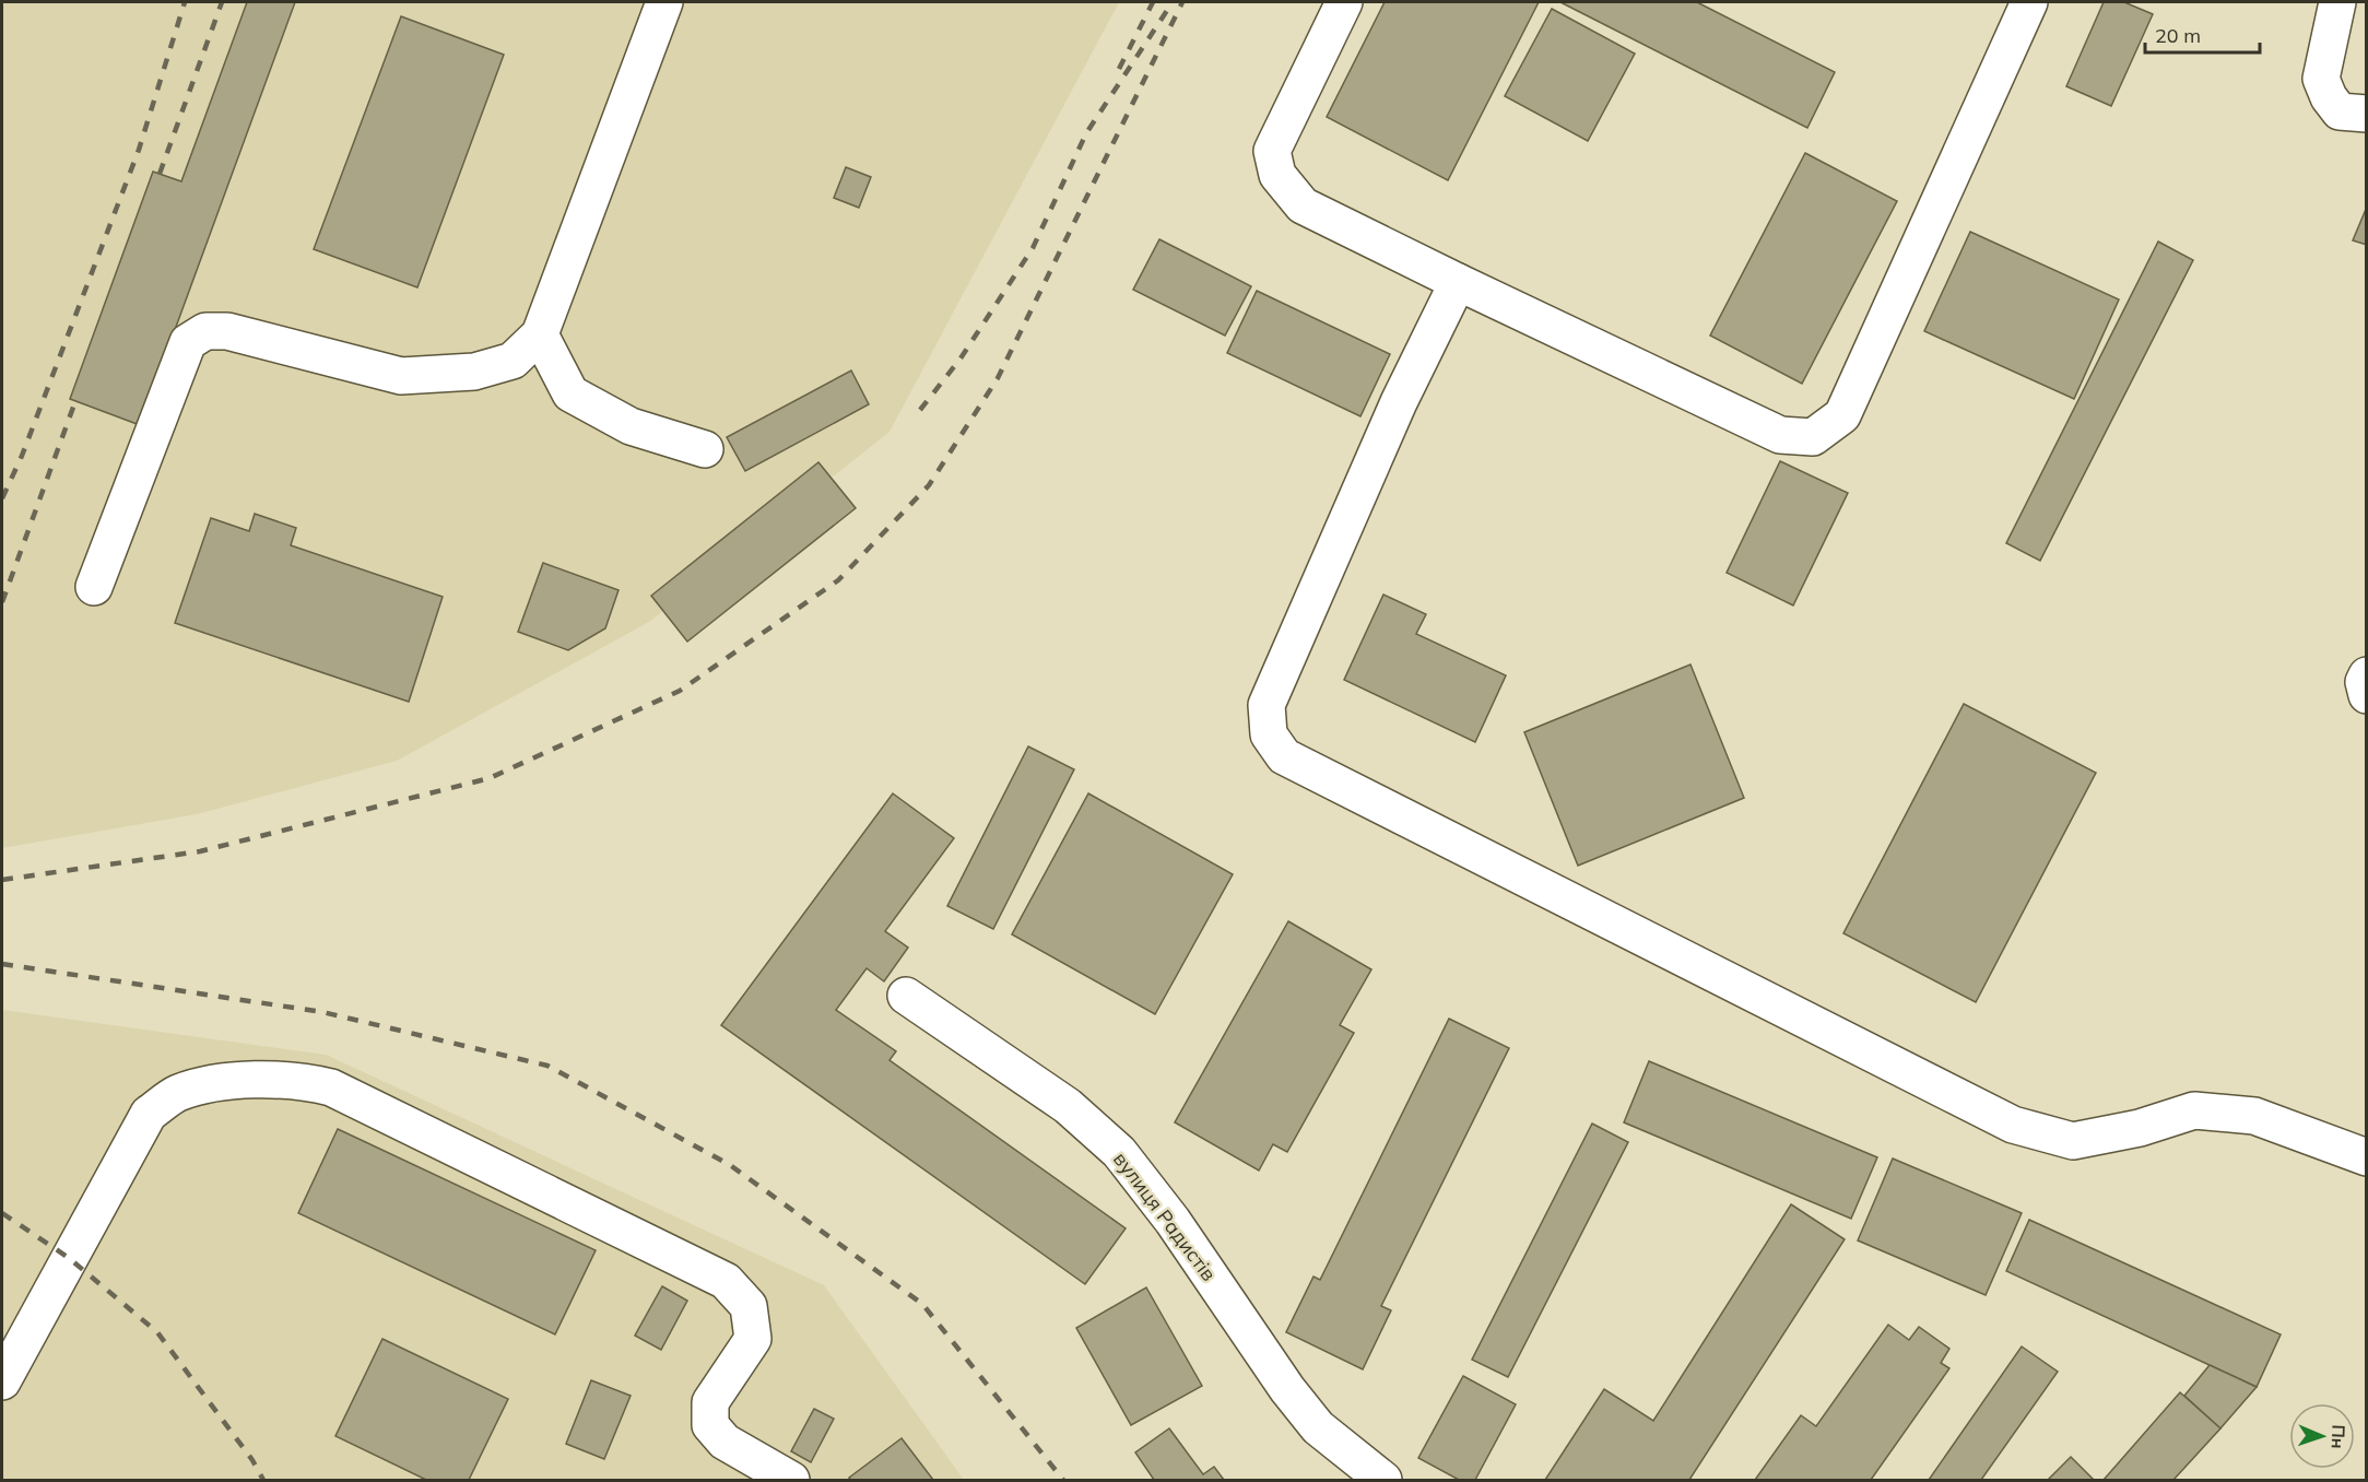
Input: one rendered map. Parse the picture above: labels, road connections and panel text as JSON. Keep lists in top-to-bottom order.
{
  "streets": {
    "street": ["вулиця Радистів"]
  },
  "scale_bar": "20 m",
  "north": "right"
}
